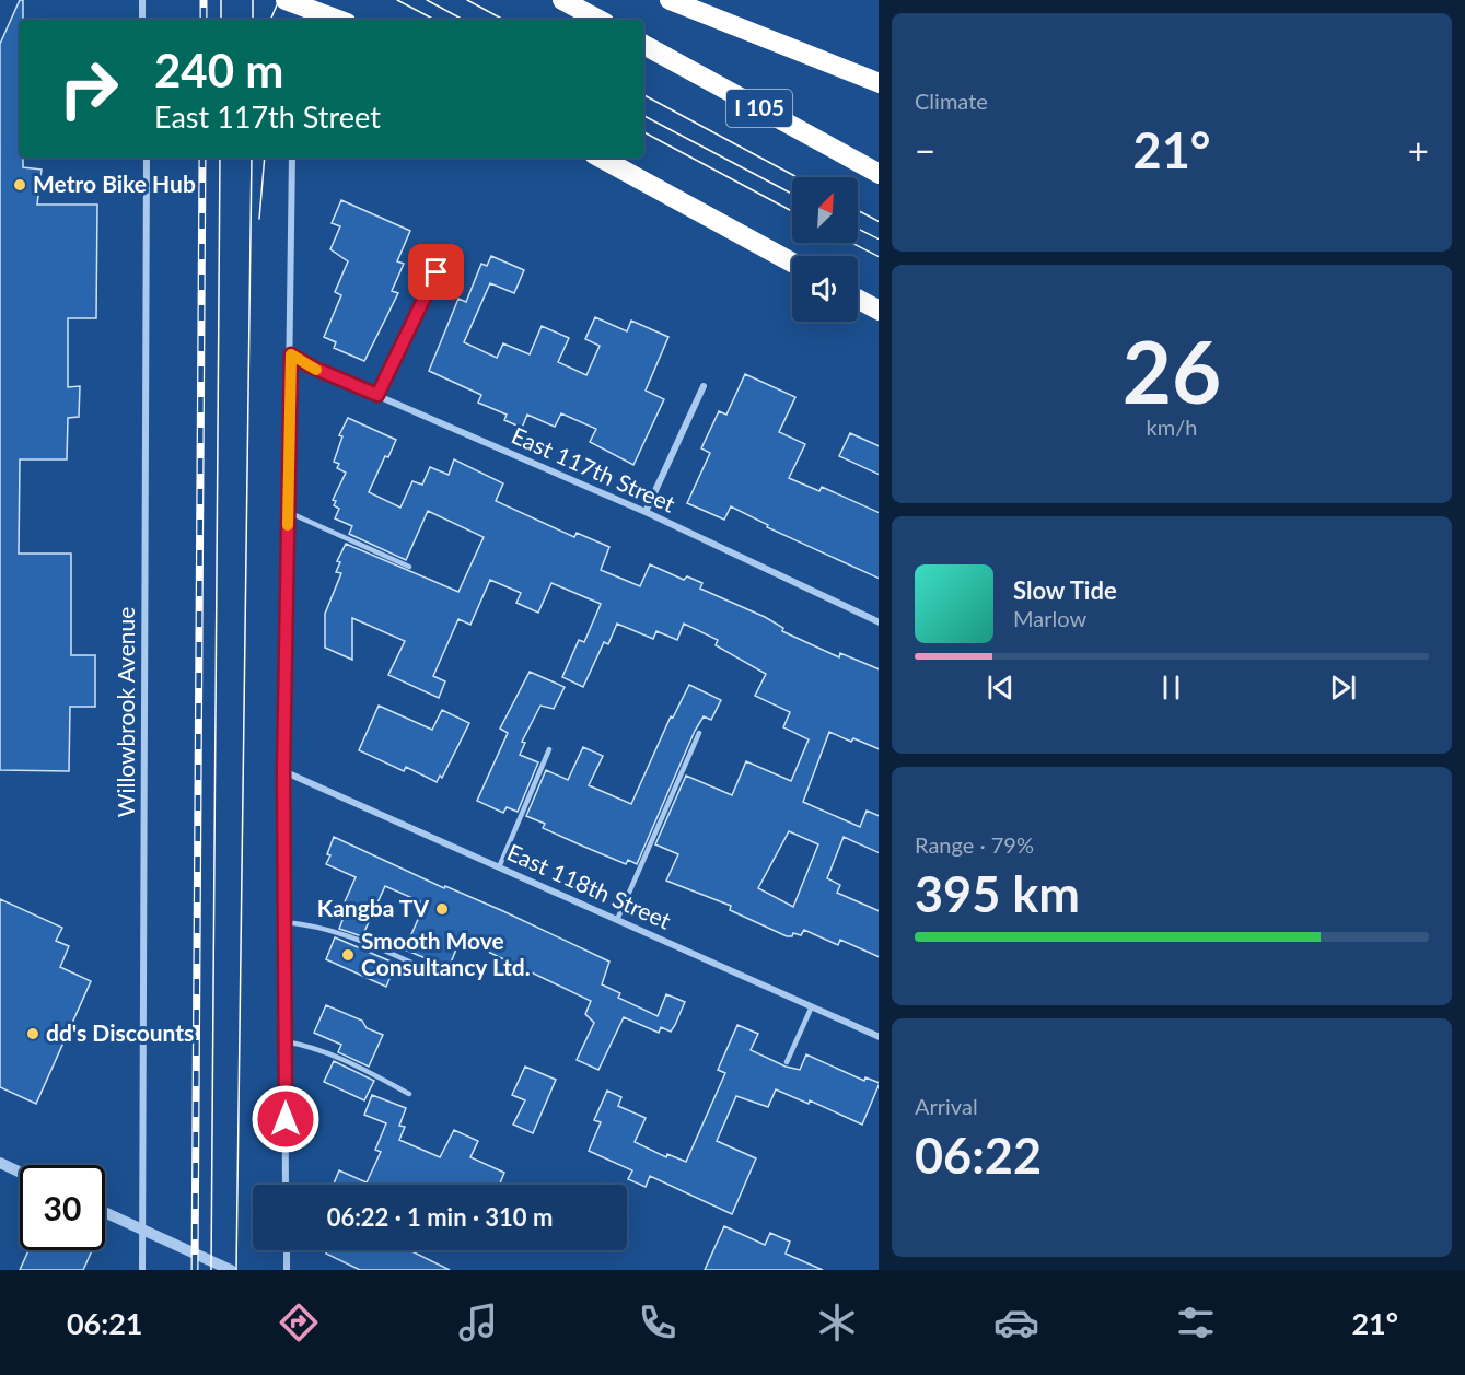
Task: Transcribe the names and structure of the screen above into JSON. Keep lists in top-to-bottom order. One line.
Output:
{"streets":{"highway":["I 105"],"street":["East 117th Street","Willowbrook Avenue","East 118th Street"]},"places":["Metro Bike Hub","Kangba TV","Smooth Move Consultancy Ltd.","dd's Discounts"],"north":"top right","page":{"tile":["Climate",["26","km/h"],["Range · 79%","395 km"],["Arrival","06:22"]],"turn":["240 m","East 117th Street"],"heat":["−","21°","+"],"song":["Slow Tide","Marlow"],"limit":"30","trip":"06:22 · 1 min · 310 m","tabs":["06:21","21°"]}}
